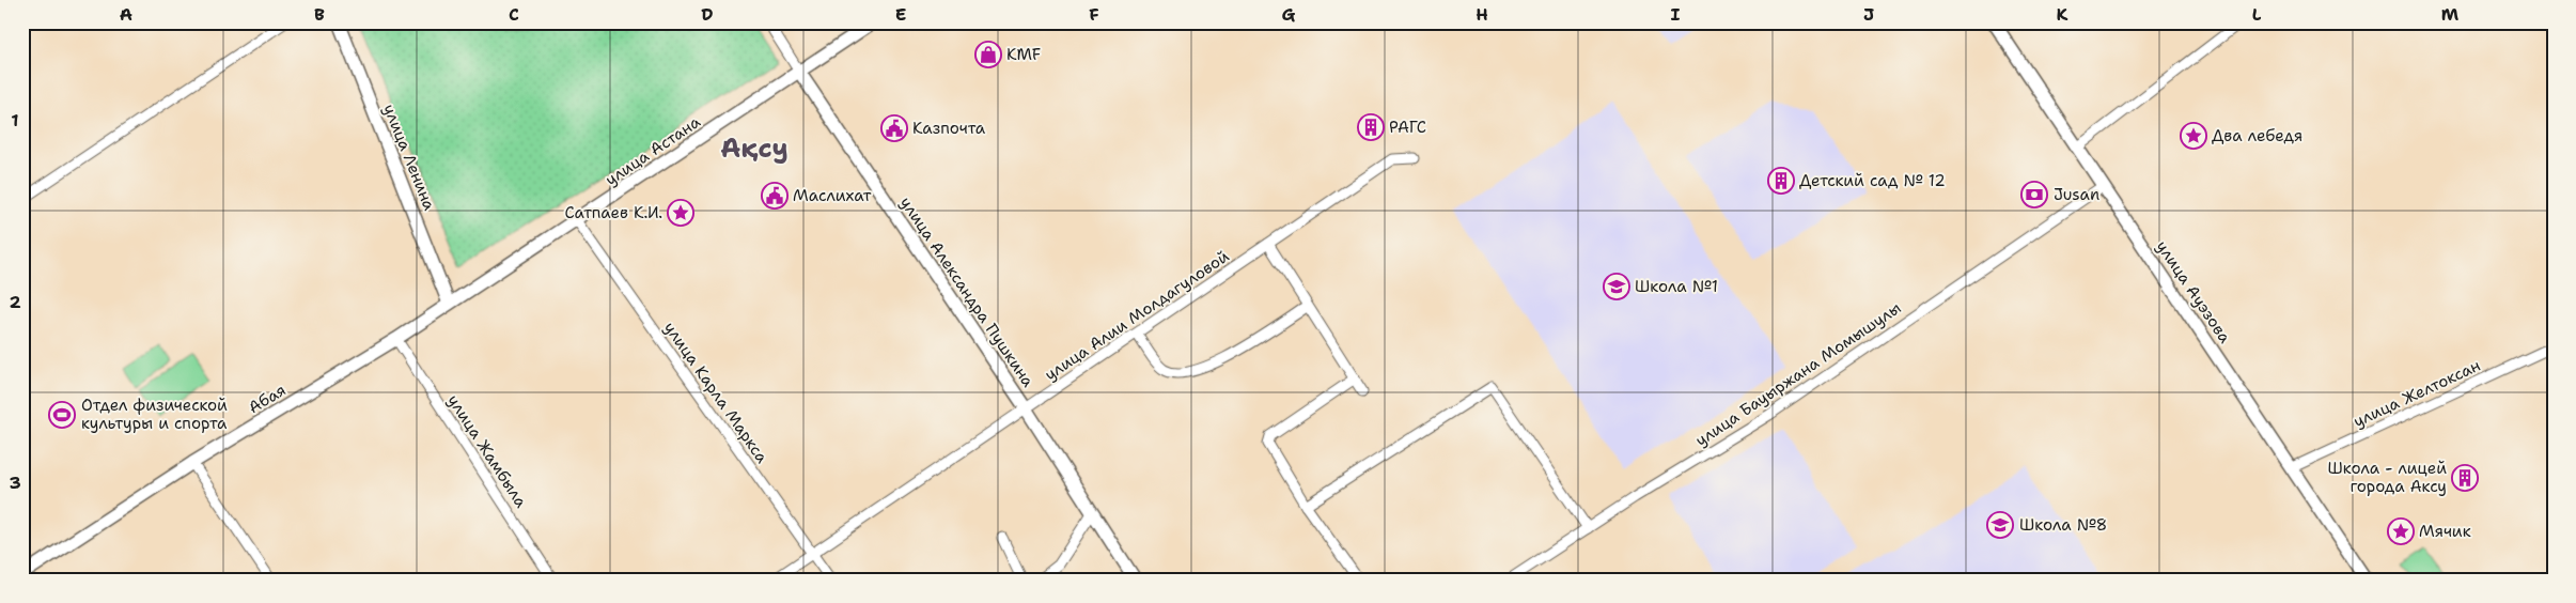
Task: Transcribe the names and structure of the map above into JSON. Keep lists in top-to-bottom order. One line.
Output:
{"streets":{"street":["улица Астана","улица Ленина","улица Александра Пушкина","улица Ауэзова","улица Алии Молдагуловой","улица Бауыржана Момышулы","улица Карла Маркса","улица Желтоксан","Абая","улица Жамбыла"]},"crossings":[["улица Астана","улица Ленина"],["улица Астана","улица Александра Пушкина"],["улица Астана","улица Карла Маркса"],["улица Астана","Абая"],["улица Ленина","Абая"],["улица Александра Пушкина","улица Алии Молдагуловой"],["улица Ауэзова","улица Бауыржана Момышулы"],["улица Ауэзова","улица Желтоксан"],["улица Алии Молдагуловой","улица Карла Маркса"],["Абая","улица Жамбыла"]],"districts":["Ақсу"],"places":{"shop":["KMF"],"building":["РАГС","Детский сад № 12","Школа - лицей города Аксу"],"public building":["Казпочта","Маслихат"],"place":["Два лебедя","Сатпаев К.И.","Мячик"],"bank":["Jusan"],"school or university":["Школа №1","Школа №8"],"sports":["Отдел физической культуры и спорта"]},"grid":{"columns":["A","B","C","D","E","F","G","H","I","J","K","L","M"],"rows":["1","2","3"]}}
